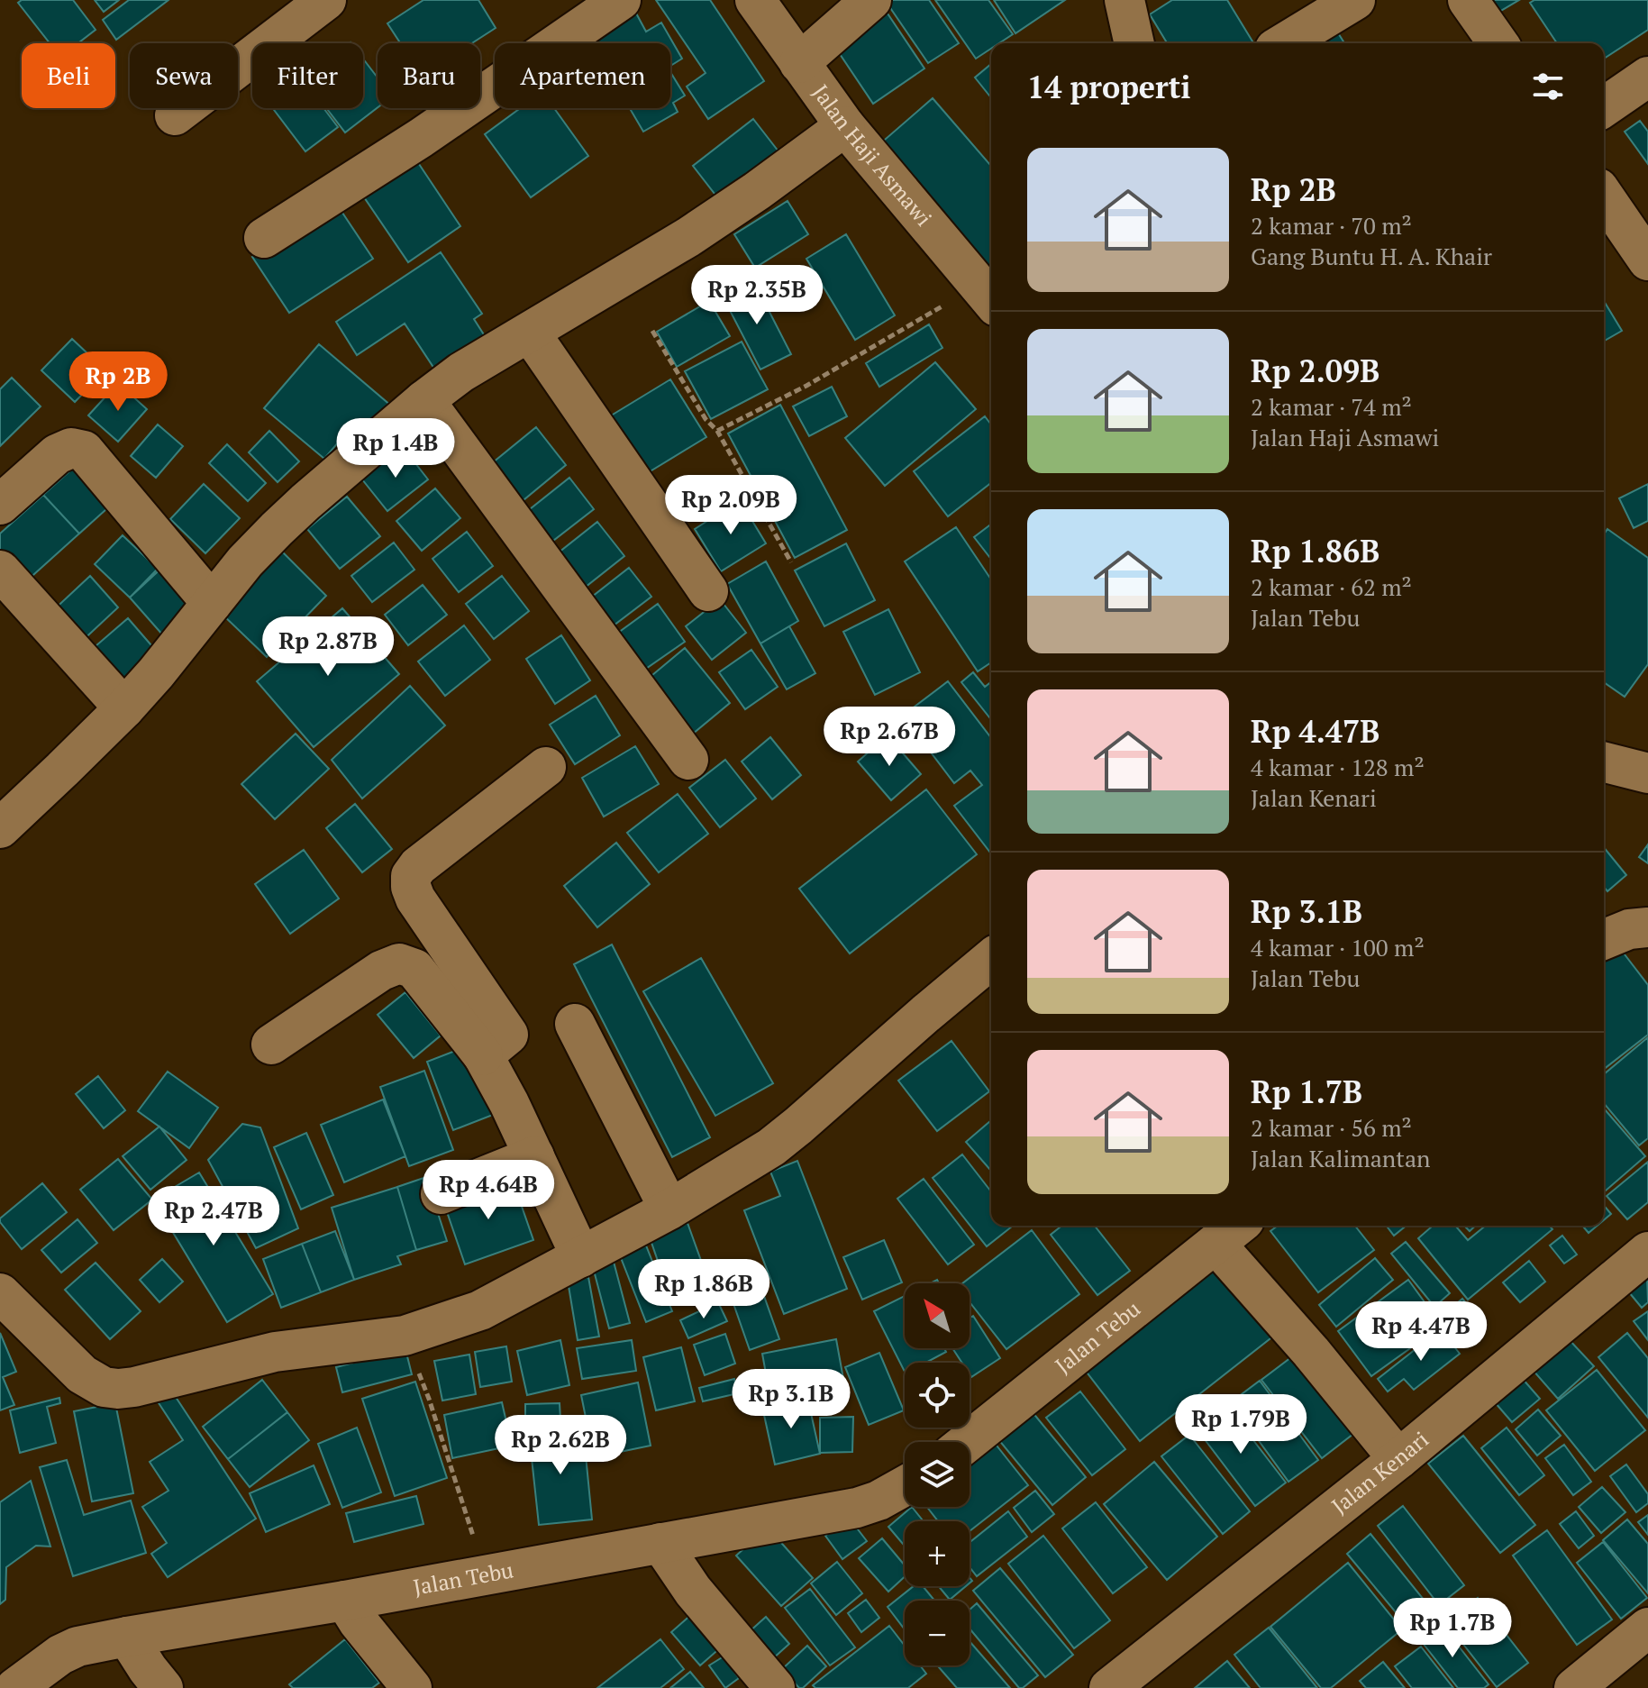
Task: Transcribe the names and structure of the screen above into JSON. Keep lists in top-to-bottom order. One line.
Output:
{"streets":{"street":["Jalan Haji Asmawi","Jalan Tebu","Jalan Kenari"]},"north":"top left","page":{"chip":["Beli","Sewa","Filter","Baru","Apartemen"],"heading":"14 properti","list":[{"name":"Rp 2B","note":"2 kamar · 70 m² · Gang Buntu H. A. Khair"},{"name":"Rp 2.09B","note":"2 kamar · 74 m² · Jalan Haji Asmawi"},{"name":"Rp 1.86B","note":"2 kamar · 62 m² · Jalan Tebu"},{"name":"Rp 4.47B","note":"4 kamar · 128 m² · Jalan Kenari"},{"name":"Rp 3.1B","note":"4 kamar · 100 m² · Jalan Tebu"},{"name":"Rp 1.7B","note":"2 kamar · 56 m² · Jalan Kalimantan"}],"price":["Rp 2.35B","Rp 2B","Rp 1.4B","Rp 2.09B","Rp 2.87B","Rp 2.67B","Rp 4.64B","Rp 2.47B","Rp 1.86B","Rp 4.47B","Rp 3.1B","Rp 1.79B","Rp 2.62B","Rp 1.7B"],"map_buttons":["+","−"]}}
